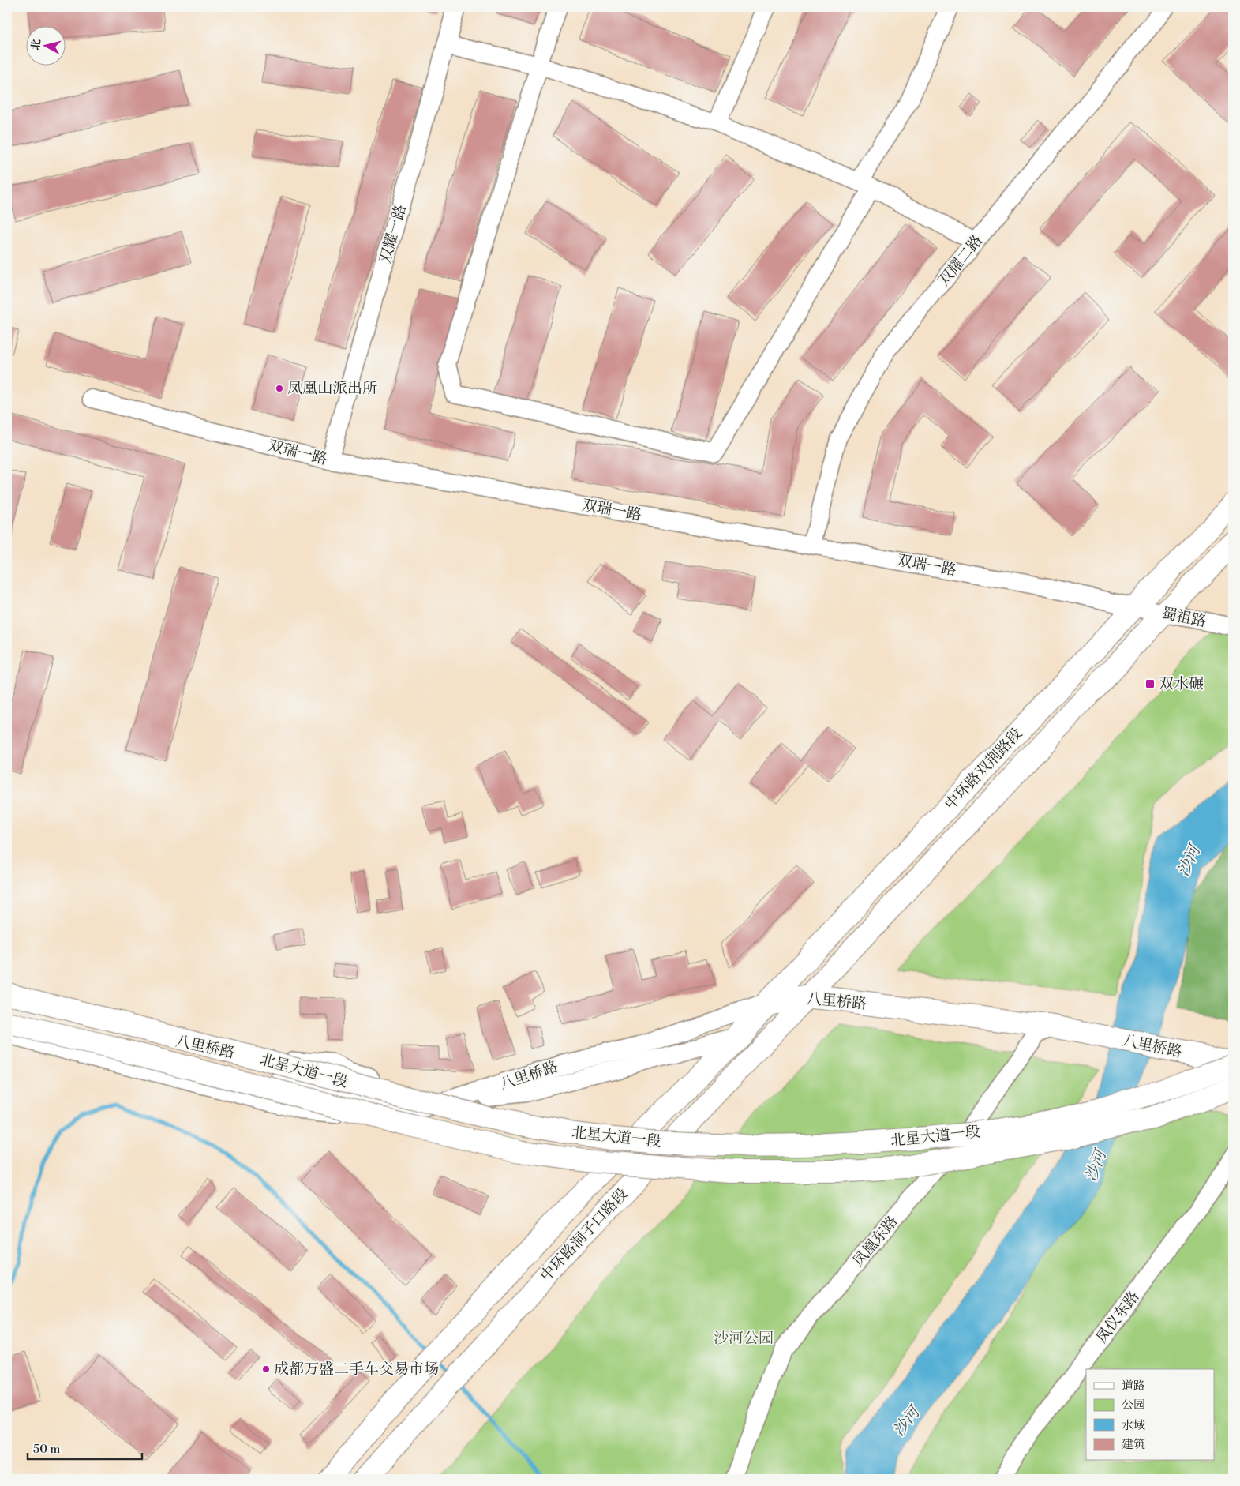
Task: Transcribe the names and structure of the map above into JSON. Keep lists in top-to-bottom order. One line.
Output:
{"streets":{"main road":["中环路双荆路段","八里桥路","北星大道一段","中环路洞子口路段"],"street":["双耀一路","双耀二路","双瑞一路","蜀祖路","凤凰东路","凤仪东路"]},"crossings":[["双耀一路","双瑞一路"],["双耀二路","双瑞一路"],["双瑞一路","蜀祖路"],["双瑞一路","中环路双荆路段"],["蜀祖路","中环路双荆路段"],["中环路双荆路段","八里桥路"],["中环路双荆路段","中环路洞子口路段"],["八里桥路","北星大道一段"],["八里桥路","中环路洞子口路段"],["八里桥路","凤凰东路"]],"water":["沙河"],"parks":["沙河公园"],"places":{"other":["凤凰山派出所","成都万盛二手车交易市场"],"transit":["双水碾"]},"legend":["道路","公园","水域","建筑"],"scale_bar":"50 m","north":"left"}
